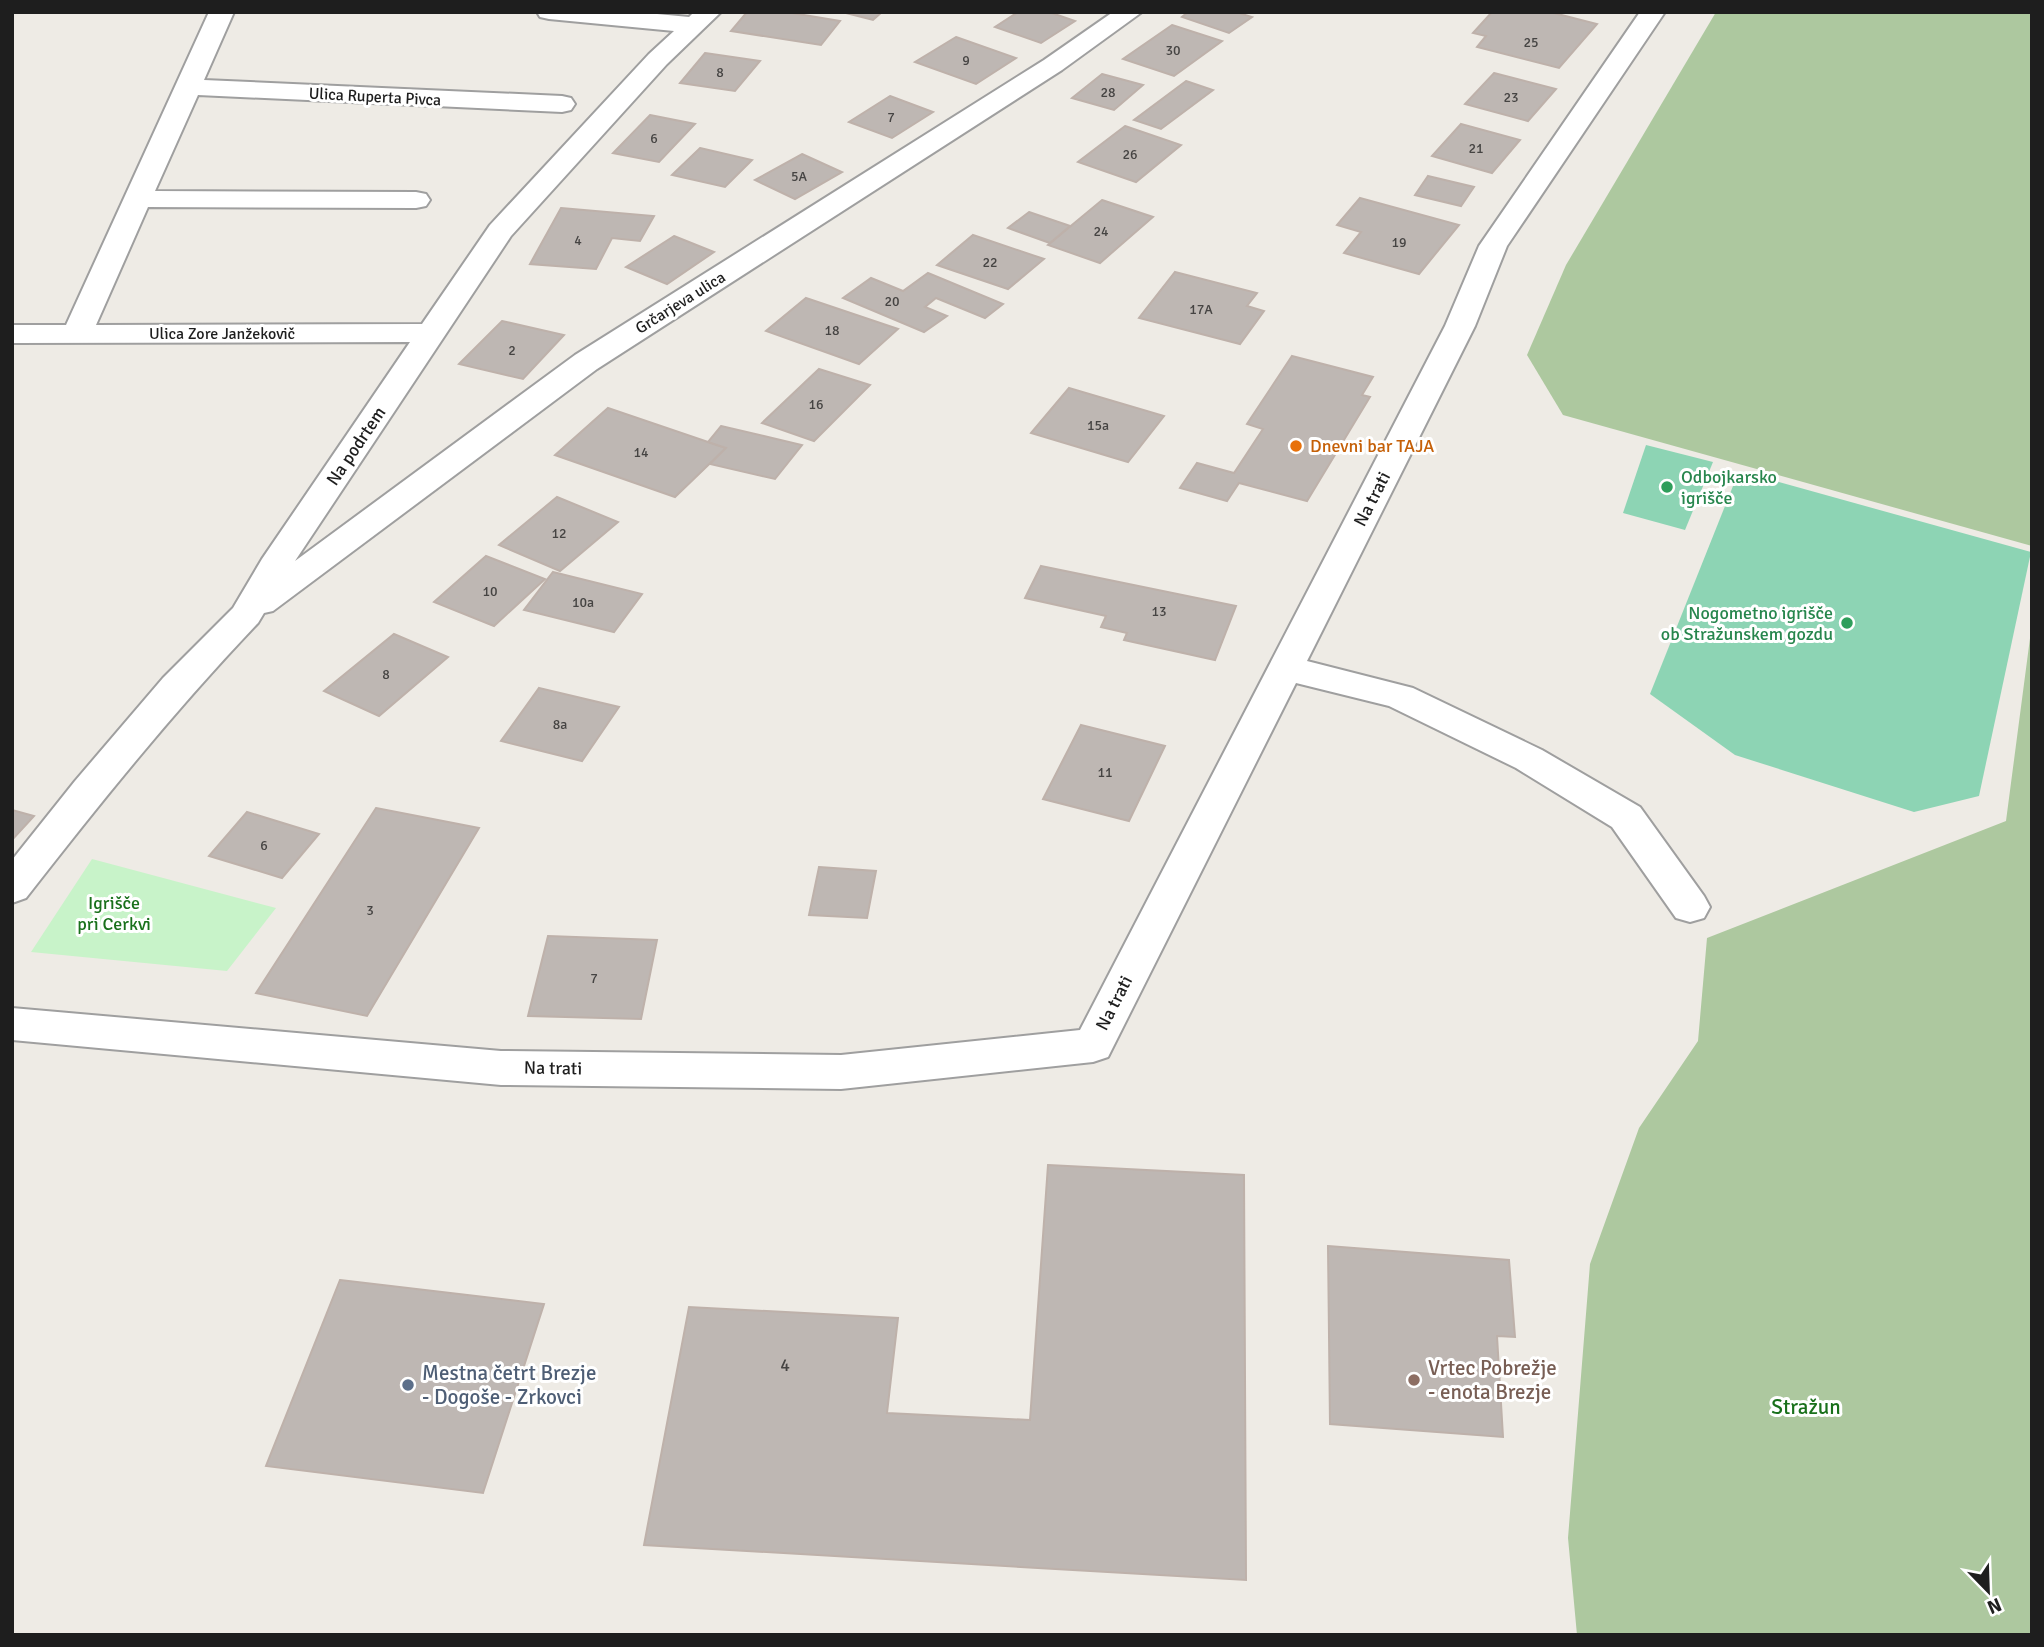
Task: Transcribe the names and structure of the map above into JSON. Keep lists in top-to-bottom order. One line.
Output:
{"streets":{"street":["Ulica Ruperta Pivca","Grčarjeva ulica","Ulica Zore Janžekovič","Na podrtem","Na trati"]},"crossings":[["Grčarjeva ulica","Na podrtem"],["Ulica Zore Janžekovič","Na podrtem"]],"parks":["Igrišče pri Cerkvi","Stražun"],"places":["Dnevni bar TAJA","Odbojkarsko igrišče","Nogometno igrišče ob Stražunskem gozdu","Vrtec Pobrežje - enota Brezje","Mestna četrt Brezje - Dogoše - Zrkovci"],"house_numbers":["25","30","9","8","28","23","7","6","21","26","5A","24","4","19","22","20","17A","18","2","16","15a","14","12","10","10a","13","8","8a","11","6","3","7","4"],"north":"bottom right"}
